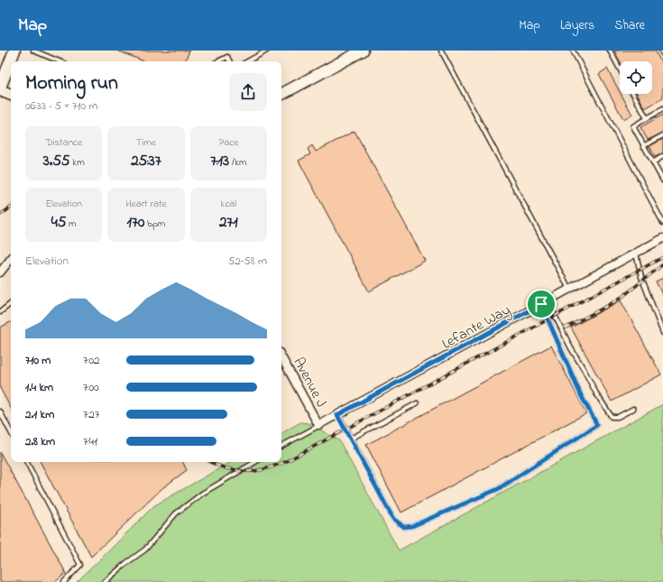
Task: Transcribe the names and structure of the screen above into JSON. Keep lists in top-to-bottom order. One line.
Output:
{"streets":{"street":["Lefante Way","Avenue J"]},"crossings":[["Lefante Way","Avenue J"]],"page":{"header":"Map","nav":["Map","Layers","Share"],"heading":["Morning run","06:33 · 5 × 710 m"],"stats":[["Distance","3.55 km"],["Time","25:37"],["Pace","7:13 /km"],["Elevation","45 m"],["Heart rate","170 bpm"],["kcal","271"]],"chart":["Elevation","52–58 m"],"list":[{"name":"710 m","note":"7:02"},{"name":"1.4 km","note":"7:00"},{"name":"2.1 km","note":"7:27"},{"name":"2.8 km","note":"7:41"}]}}
